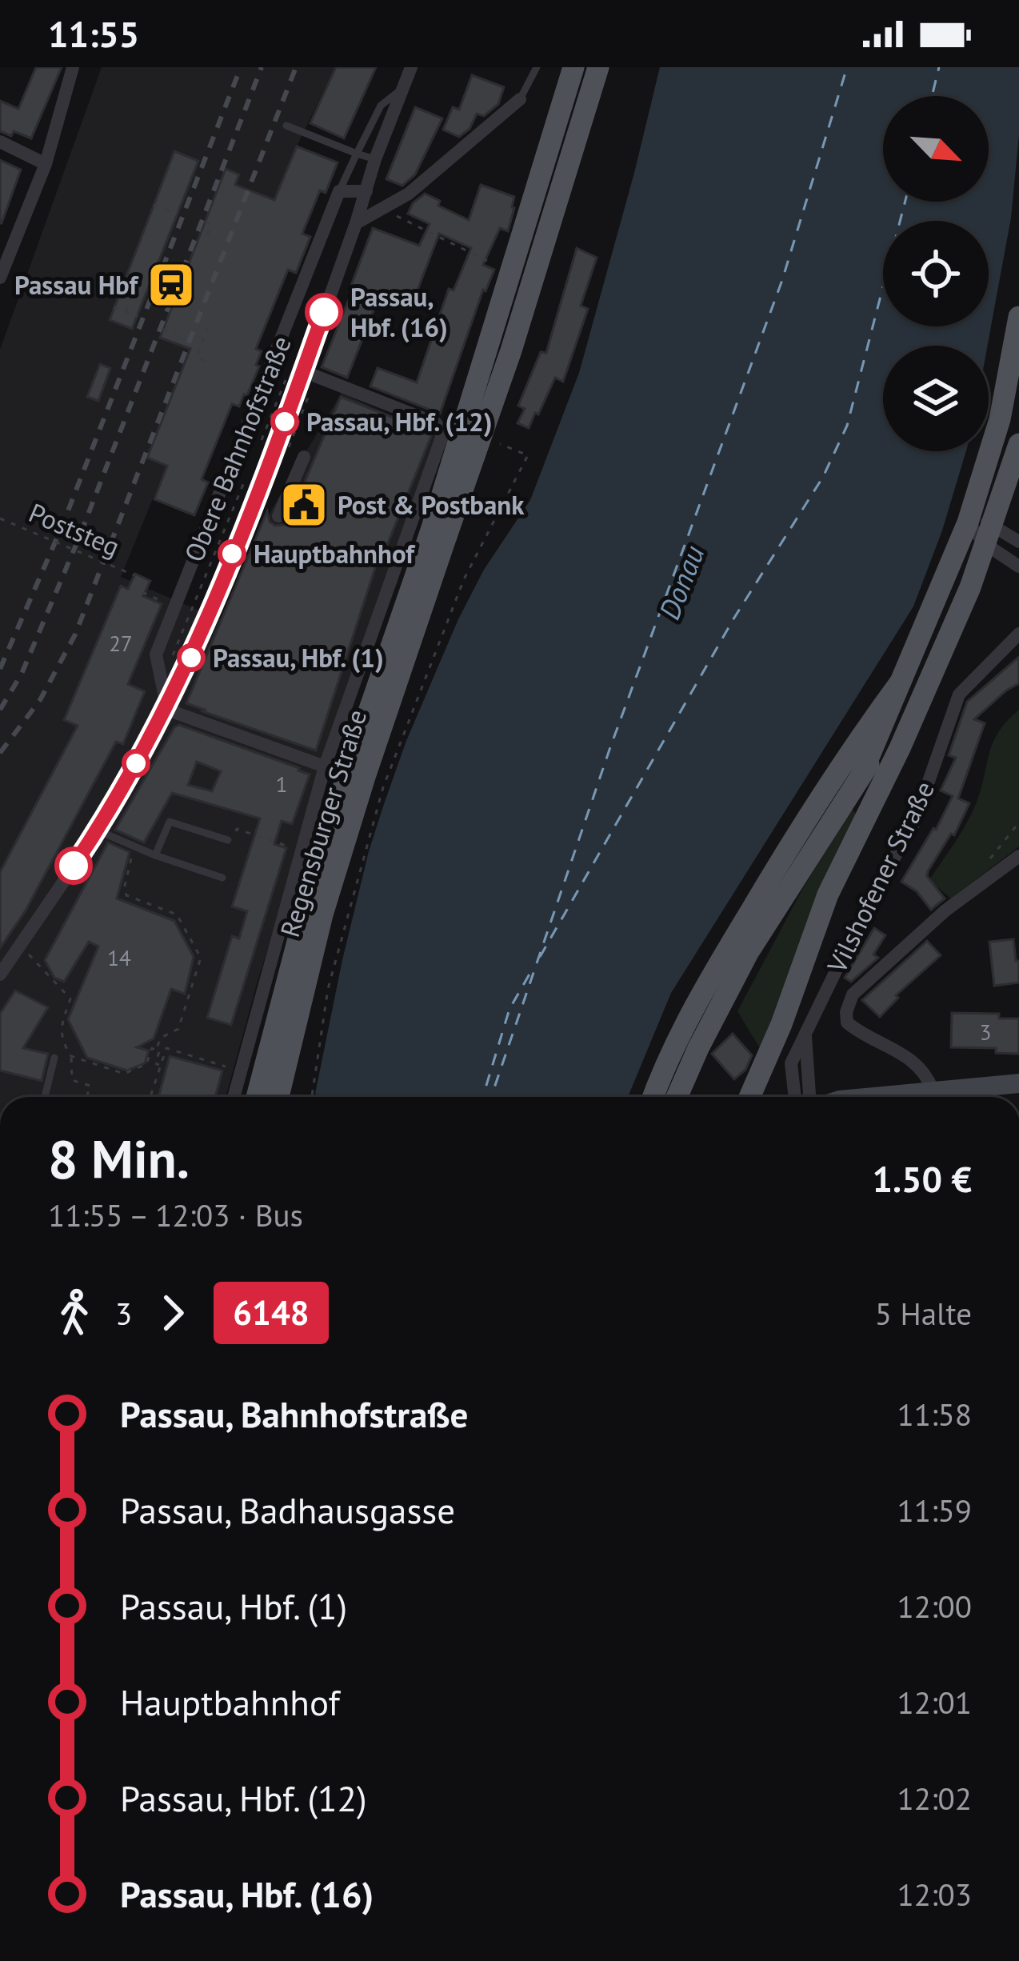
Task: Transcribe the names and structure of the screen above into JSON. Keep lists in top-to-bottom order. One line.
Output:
{"streets":{"main road":["Regensburger Straße"],"street":["Obere Bahnhofstraße","Vilshofener Straße"],"path":["Poststeg"]},"water":["Donau"],"places":{"station":["Passau Hbf"],"other":["Passau, Hbf. (16)","Passau, Hbf. (12)","Hauptbahnhof","Passau, Hbf. (1)"],"public building":["Post & Postbank"]},"lines":["bus line 6148"],"house_numbers":["27","1","14","3"],"north":"bottom right","page":{"status":"11:55","heading":["8 Min.","11:55 – 12:03 · Bus","1.50 €"],"legs":["3","6148","5 Halte"],"list":[{"name":"Passau, Bahnhofstraße","value":"11:58"},{"name":"Passau, Badhausgasse","value":"11:59"},{"name":"Passau, Hbf. (1)","value":"12:00"},{"name":"Hauptbahnhof","value":"12:01"},{"name":"Passau, Hbf. (12)","value":"12:02"},{"name":"Passau, Hbf. (16)","value":"12:03"}]}}
